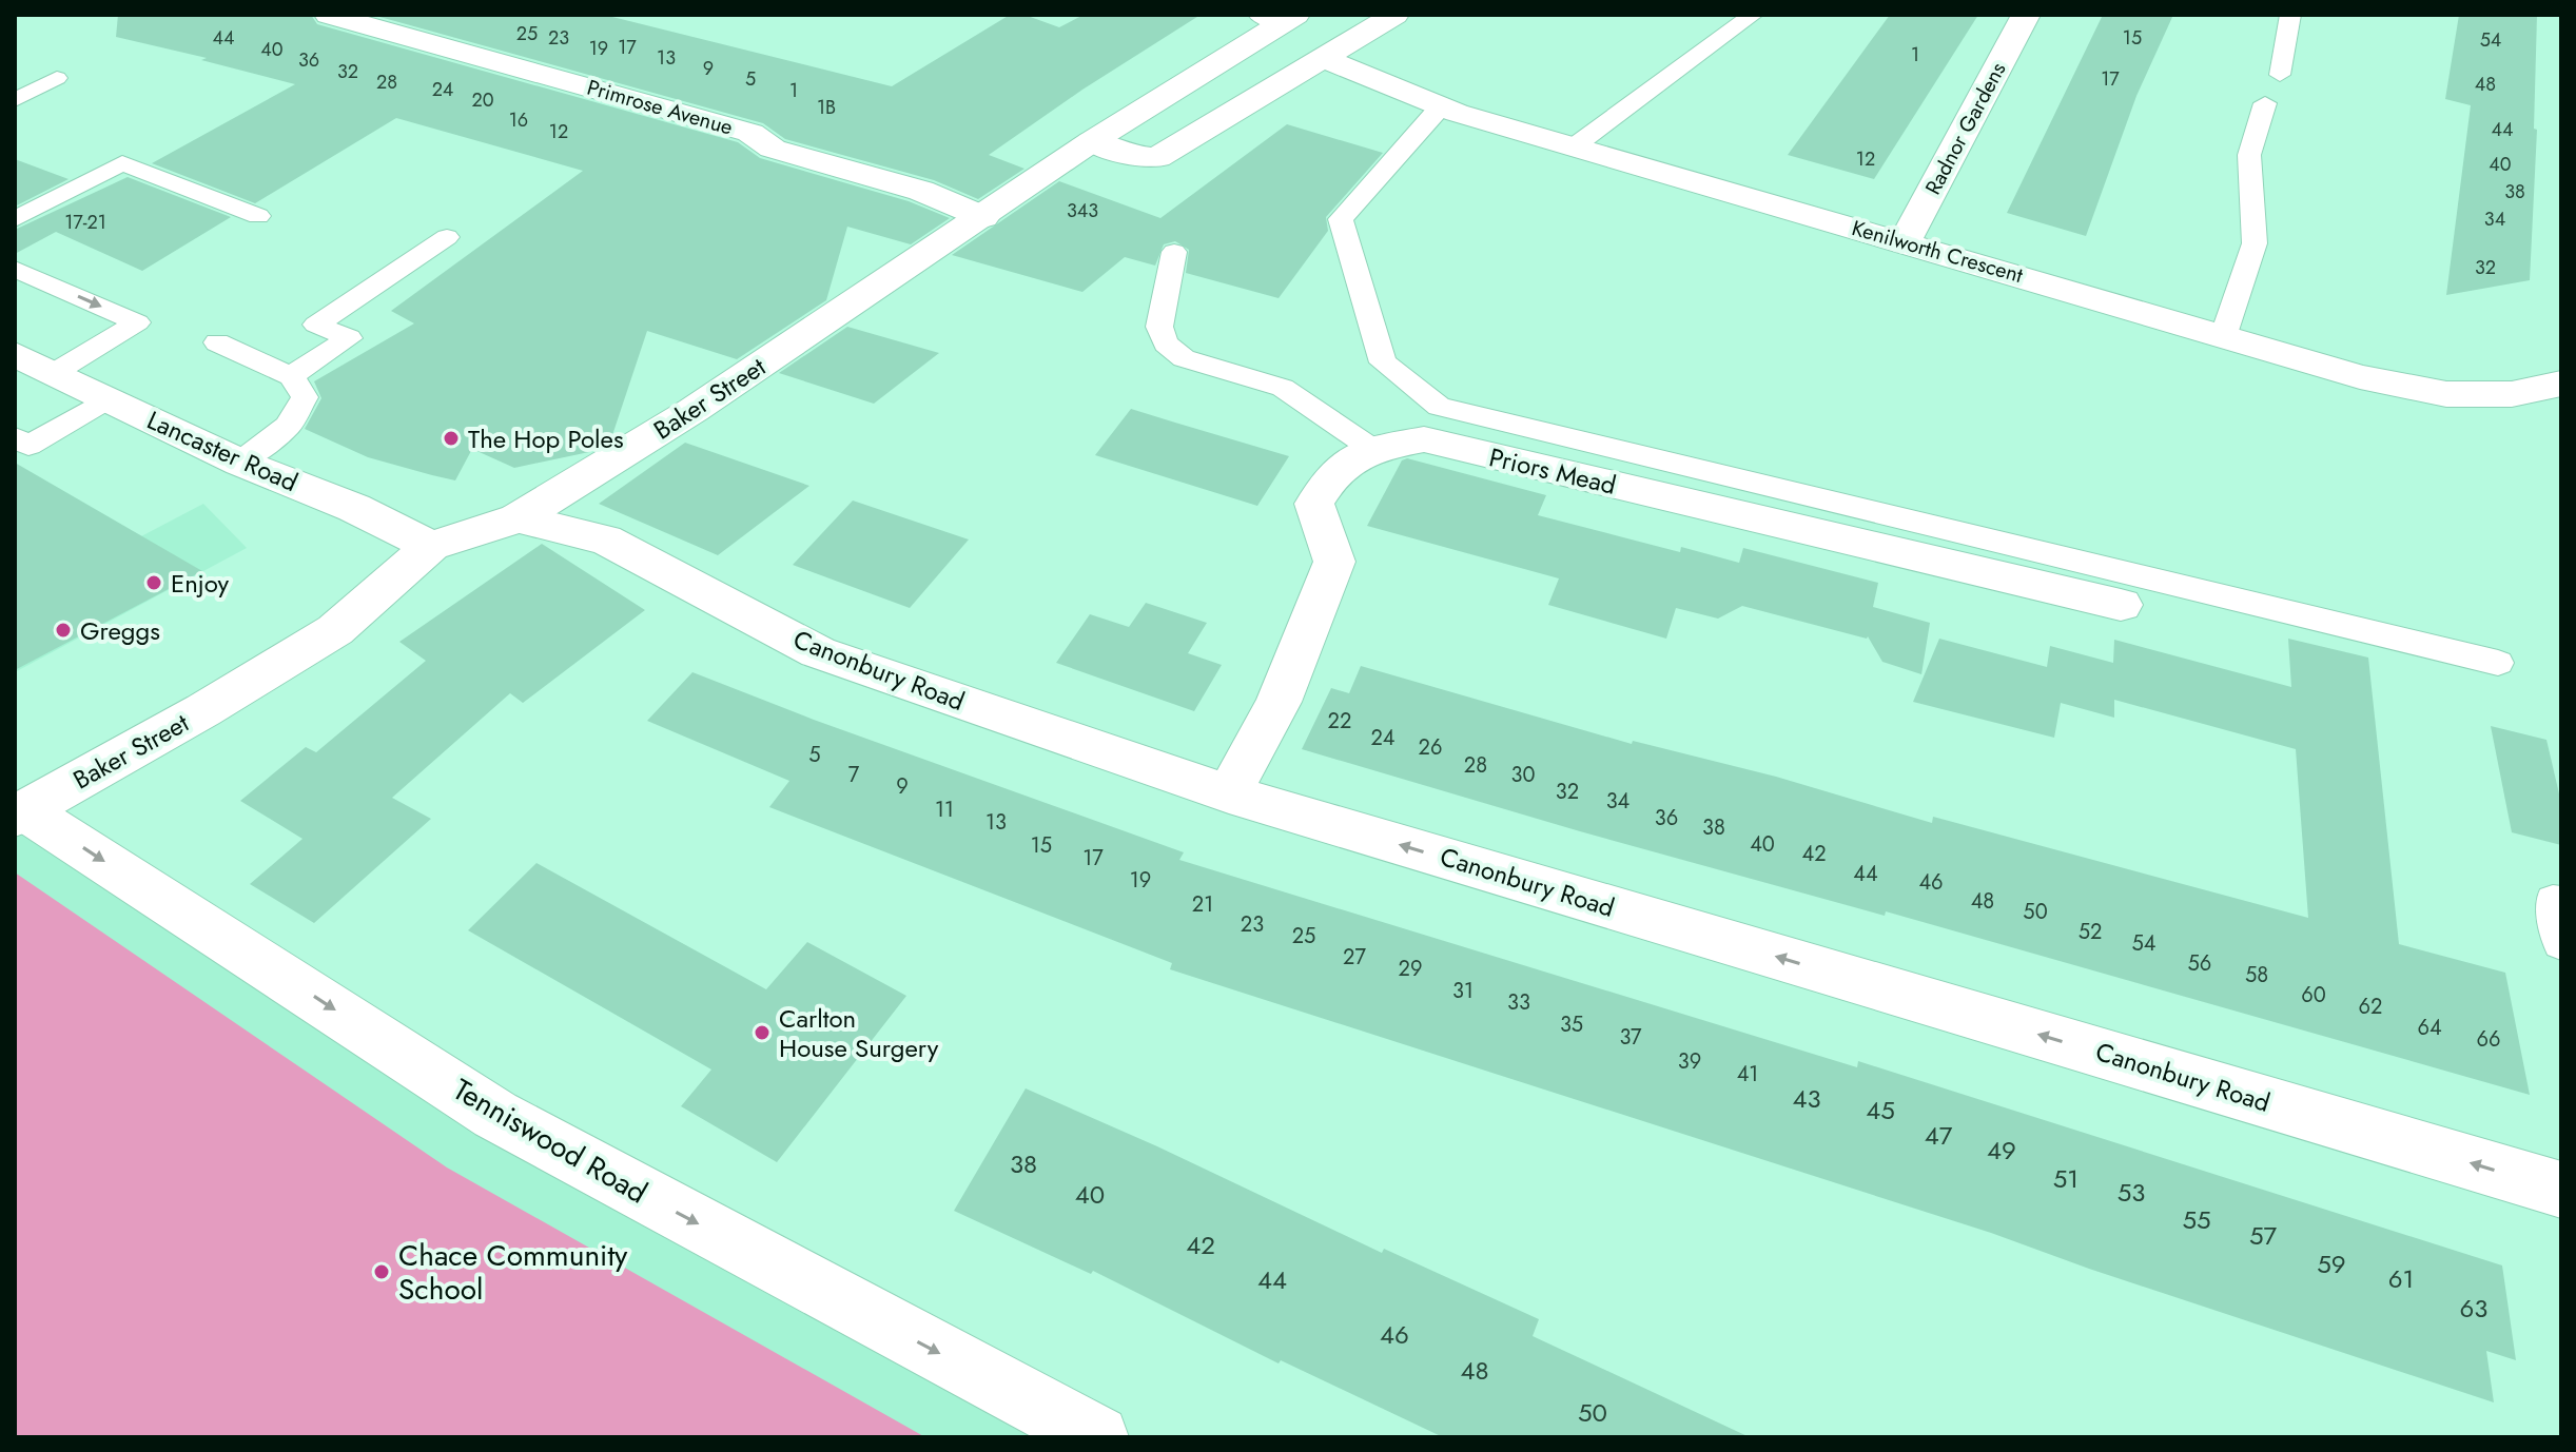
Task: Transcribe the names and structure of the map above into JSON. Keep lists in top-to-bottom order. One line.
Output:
{"streets":{"street":["Primrose Avenue","Radnor Gardens","Kenilworth Crescent","Baker Street","Lancaster Road","Priors Mead","Canonbury Road","Tenniswood Road"]},"crossings":[["Primrose Avenue","Baker Street"],["Radnor Gardens","Kenilworth Crescent"],["Baker Street","Lancaster Road"],["Baker Street","Canonbury Road"],["Baker Street","Tenniswood Road"],["Priors Mead","Canonbury Road"]],"one_way":["Canonbury Road","Tenniswood Road"],"places":["The Hop Poles","Enjoy","Greggs","Carlton House Surgery","Chace Community School"],"house_numbers":["25","44","23","15","54","17","19","40","1","13","36","9","32","5","17","28","48","24","1","20","1B","16","44","12","12","40","38","343","34","17-21","32","22","24","26","5","28","7","30","9","32","34","11","36","13","38","40","15","42","17","44","19","46","48","21","50","23","52","25","54","27","56","29","58","31","60","33","62","35","64","37","66","39","41","43","45","47","49","38","51","53","40","55","57","42","59","61","44","63","46","48","50"]}
